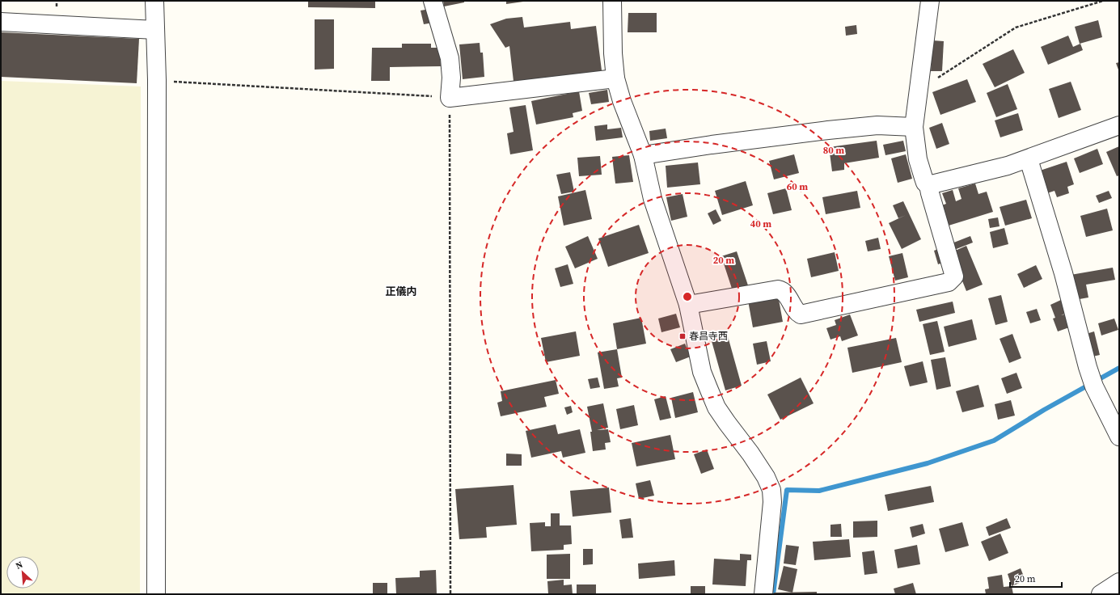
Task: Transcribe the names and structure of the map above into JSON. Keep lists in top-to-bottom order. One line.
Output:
{"districts":["正儀内"],"places":{"transit":["春昌寺西"]},"scale_bar":"20 m","north":"top left","rings":["80 m","60 m","40 m","20 m"]}
